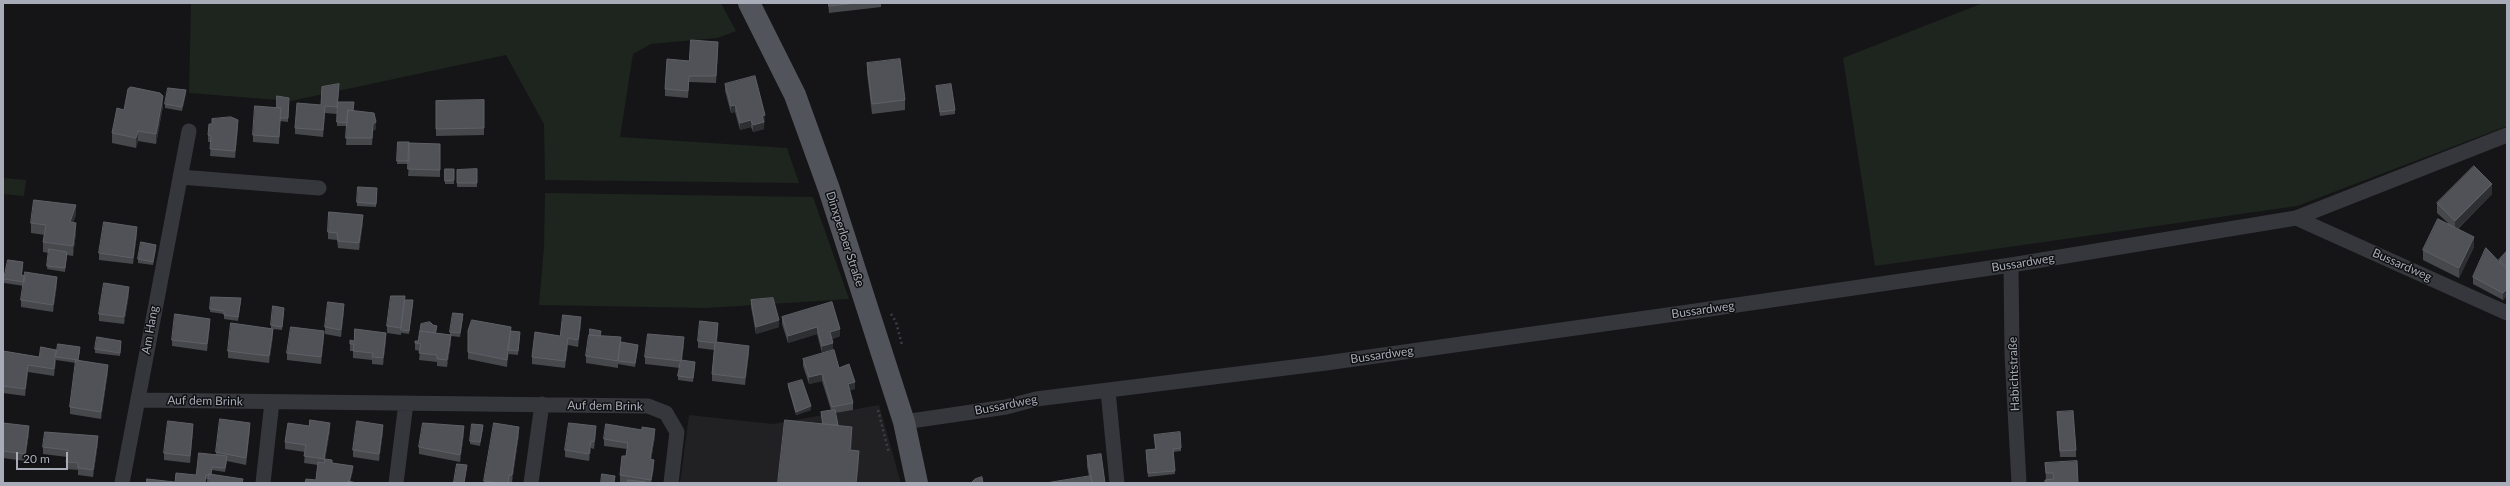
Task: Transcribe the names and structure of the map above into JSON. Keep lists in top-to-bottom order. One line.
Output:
{"streets":{"main road":["Dinxperloer Straße"],"street":["Bussardweg","Am Hang","Habichtstraße","Auf dem Brink"]},"crossings":[["Dinxperloer Straße","Bussardweg"],["Bussardweg","Habichtstraße"],["Am Hang","Auf dem Brink"]],"scale_bar":"20 m"}
